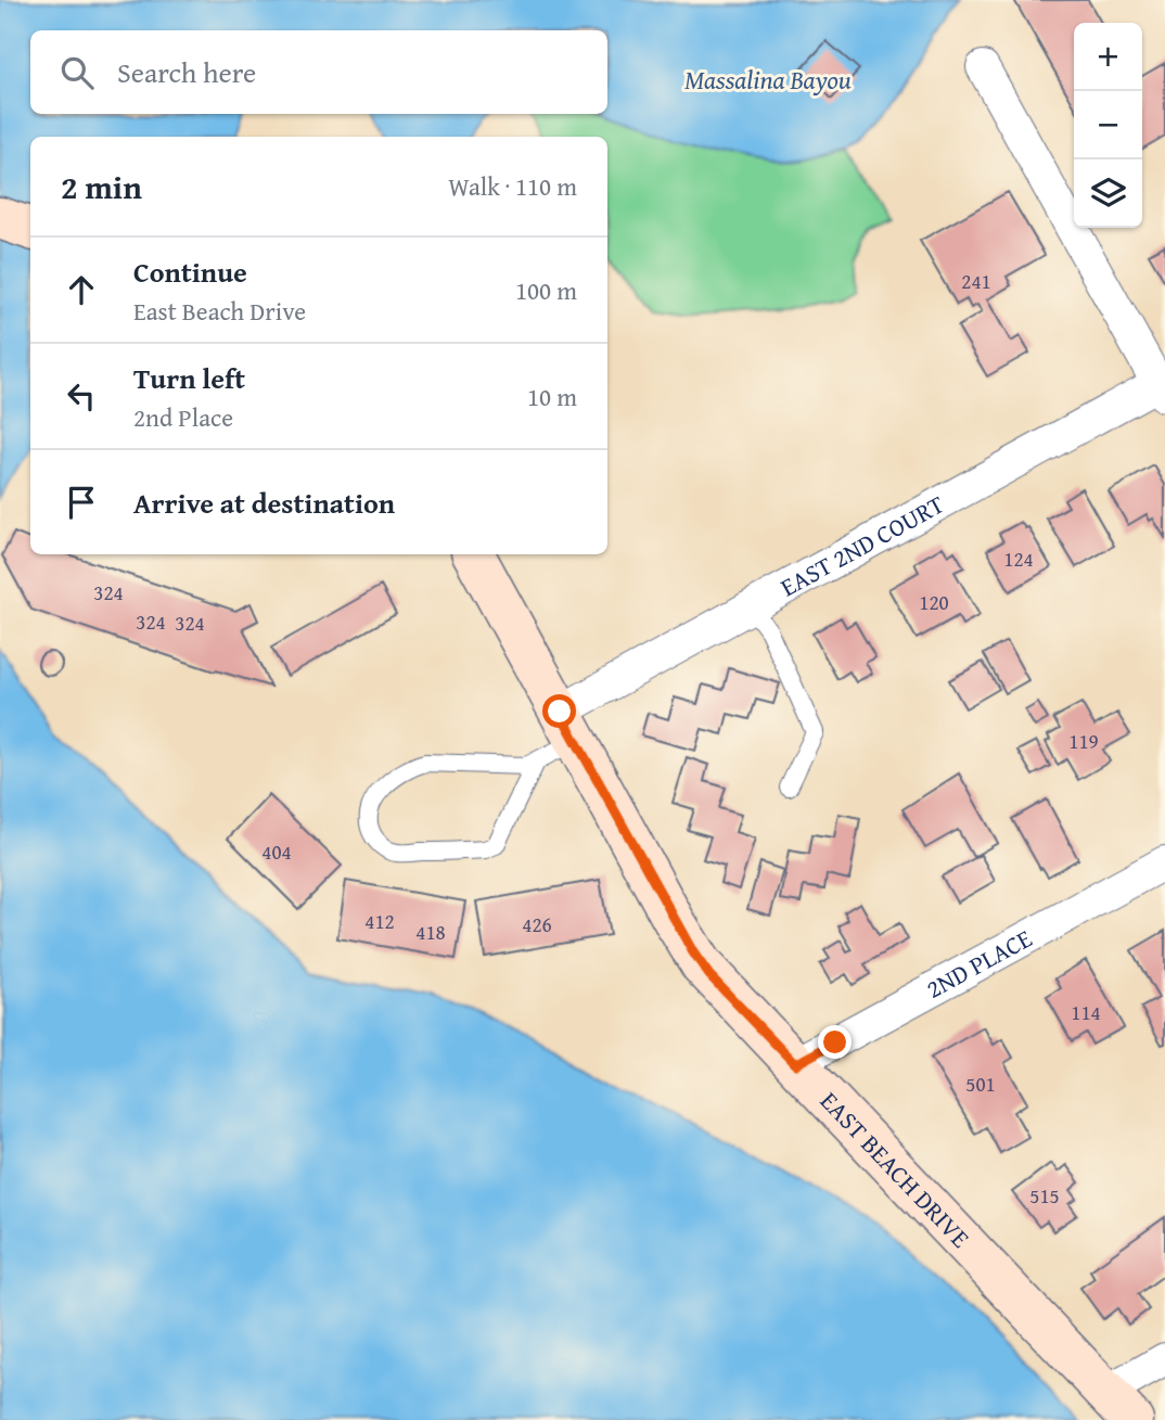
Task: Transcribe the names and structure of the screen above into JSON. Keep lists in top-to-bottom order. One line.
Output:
{"streets":{"street":["EAST 2ND COURT","2ND PLACE","EAST BEACH DRIVE"]},"crossings":[["EAST 2ND COURT","EAST BEACH DRIVE"],["2ND PLACE","EAST BEACH DRIVE"]],"water":["Massalina Bayou"],"house_numbers":["241","124","324","120","324","324","119","404","412","426","418","114","501","515"],"page":{"map_buttons":["+","−"],"search":"Search here","heading":["2 min","Walk · 110 m"],"list":[["Continue","East Beach Drive","100 m"],["Turn left","2nd Place","10 m"],"Arrive at destination"]}}
